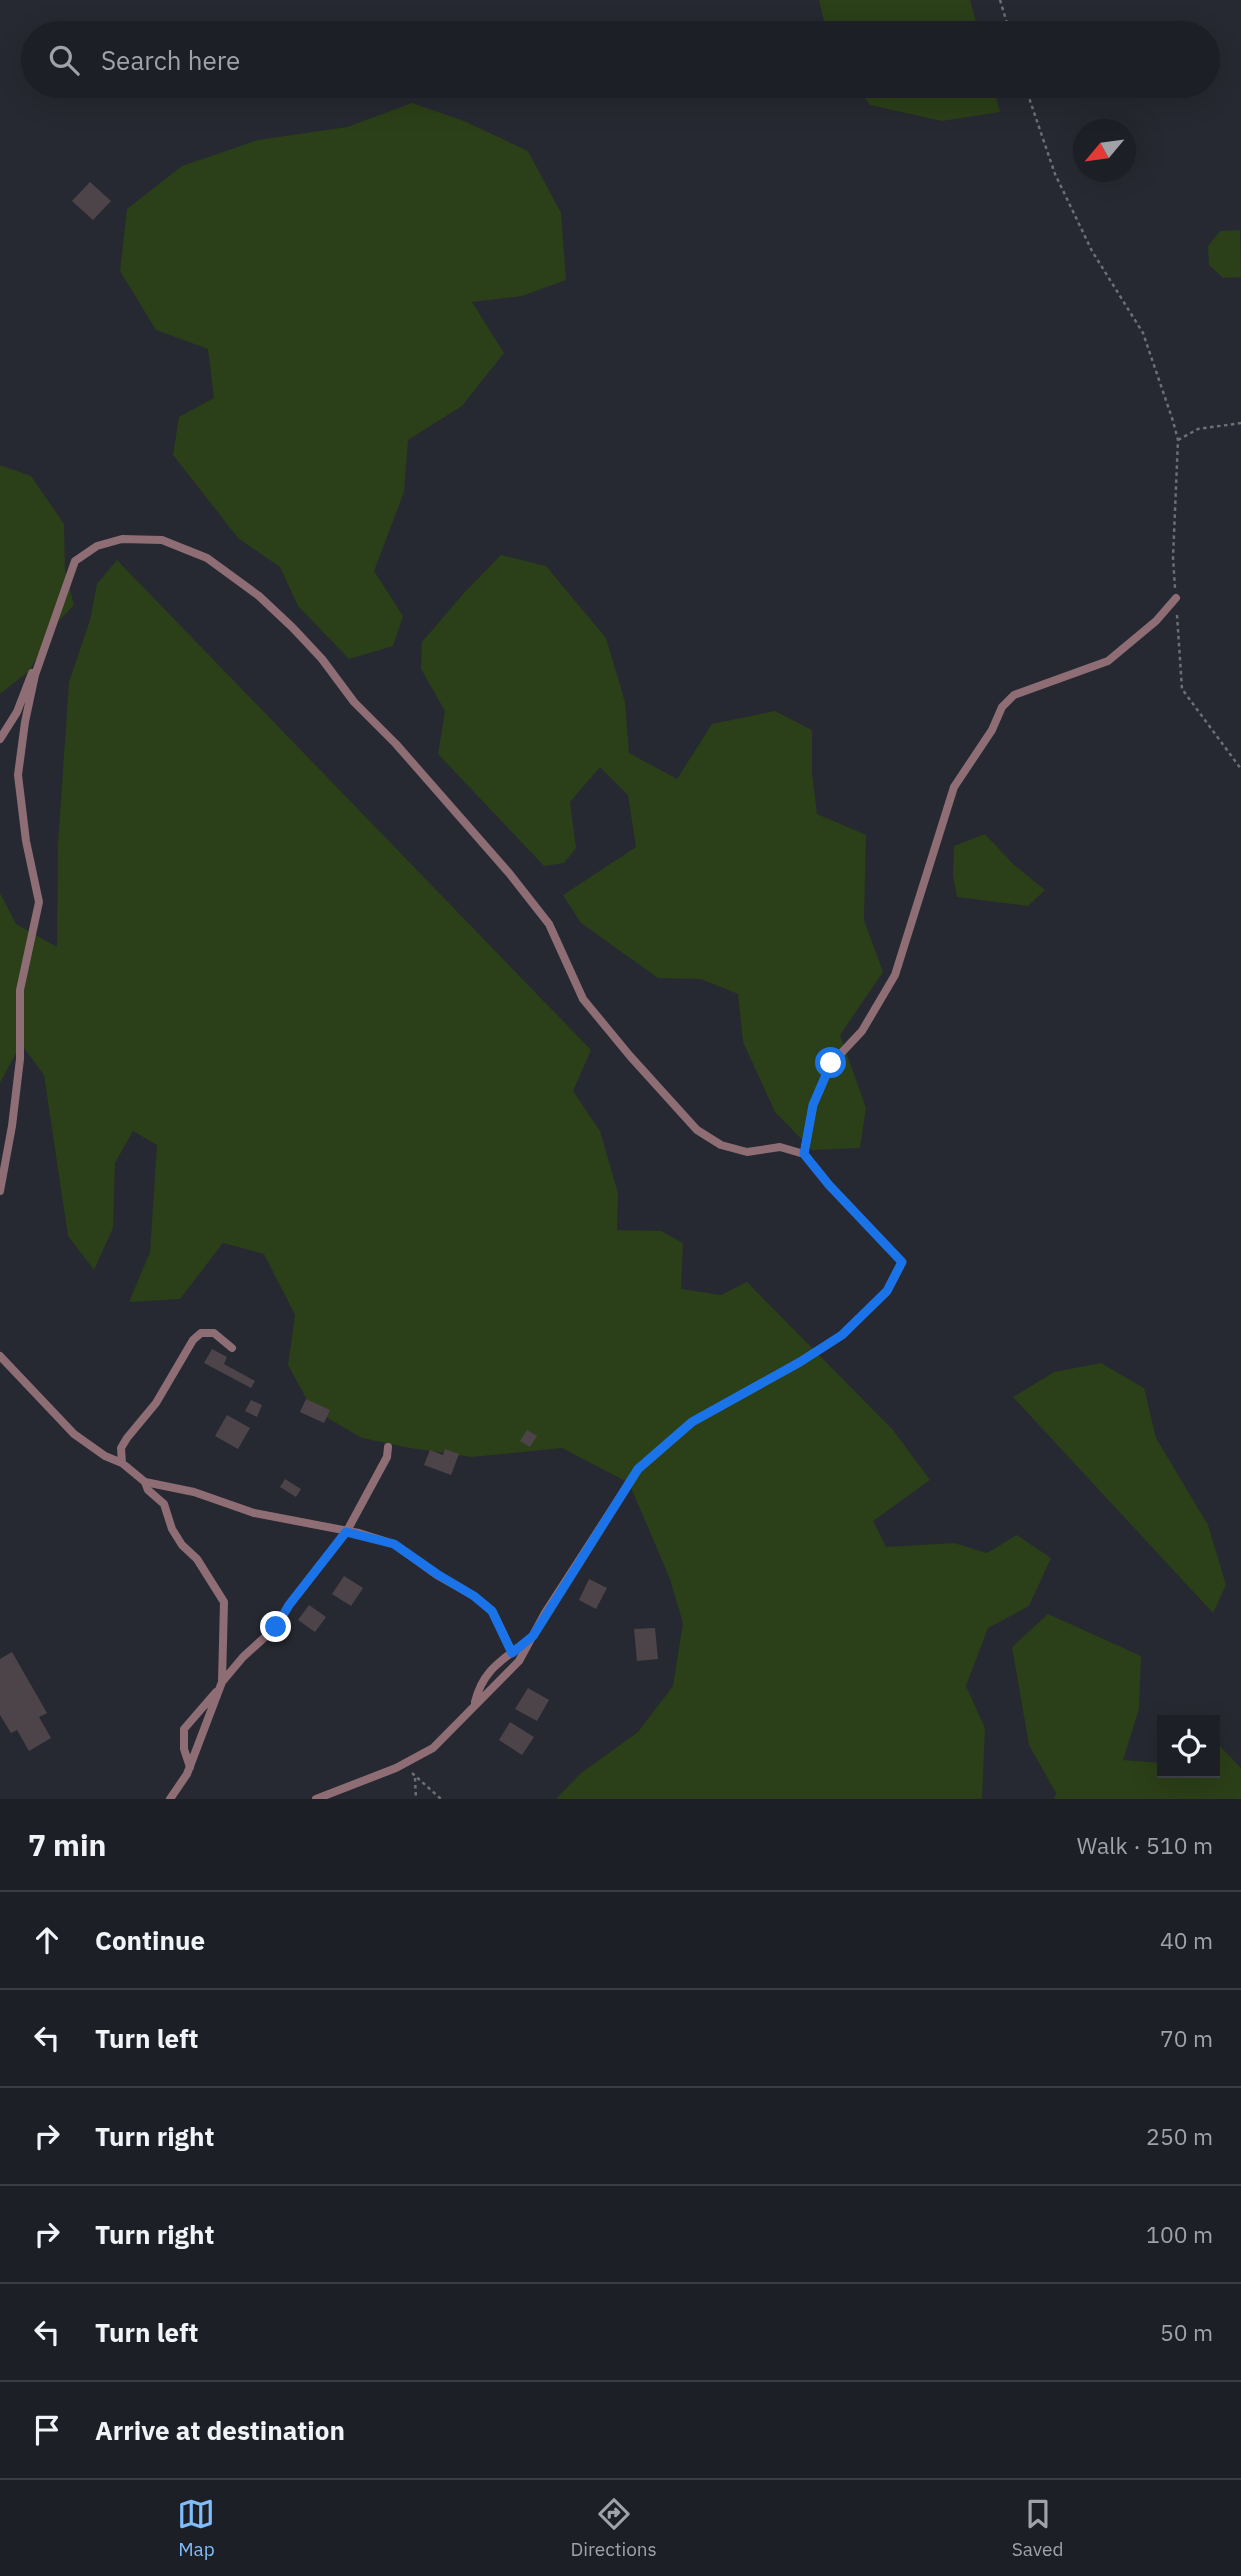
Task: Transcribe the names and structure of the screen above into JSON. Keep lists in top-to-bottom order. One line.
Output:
{"north":"bottom left","page":{"search":"Search here","heading":["7 min","Walk · 510 m"],"list":[["Continue","40 m"],["Turn left","70 m"],["Turn right","250 m"],["Turn right","100 m"],["Turn left","50 m"],"Arrive at destination"],"nav":["Map","Directions","Saved"]}}
